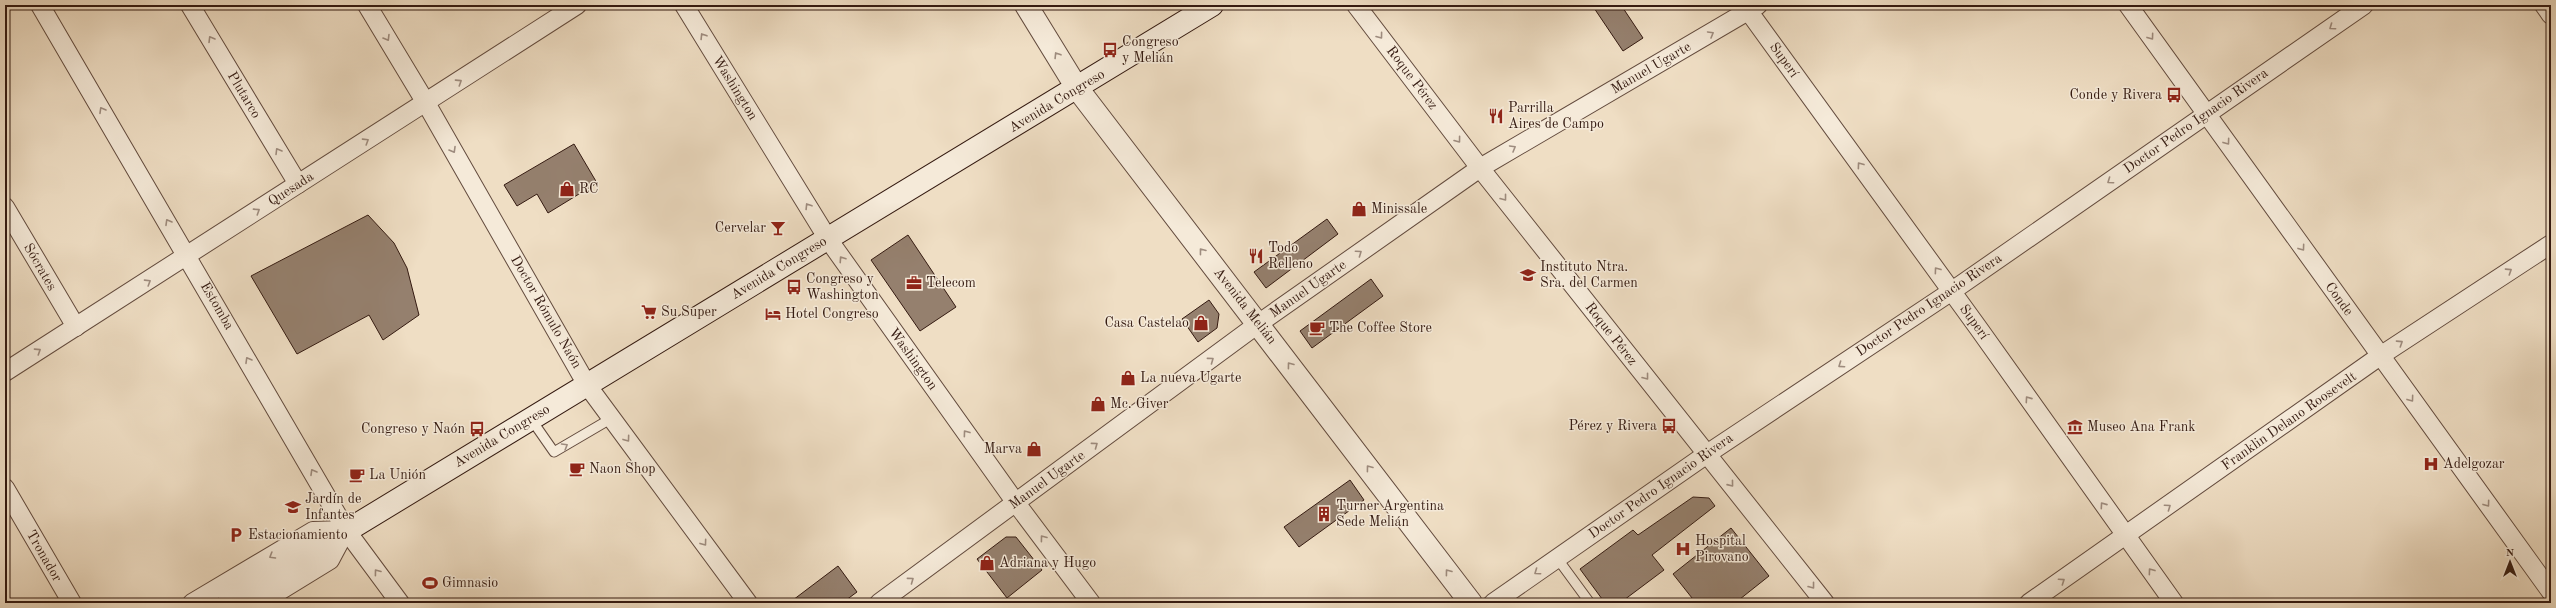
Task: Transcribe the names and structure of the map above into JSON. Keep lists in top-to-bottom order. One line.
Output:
{"streets":{"main road":["Avenida Congreso","Avenida Melián"],"street":["Superí","Manuel Ugarte","Roque Pérez","Washington","Plutarco","Doctor Pedro Ignacio Rivera","Quesada","Sócrates","Conde","Estomba","Doctor Rómulo Naón","Franklin Delano Roosevelt","Tronador"]},"crossings":[["Superí","Manuel Ugarte"],["Superí","Doctor Pedro Ignacio Rivera"],["Superí","Franklin Delano Roosevelt"],["Manuel Ugarte","Roque Pérez"],["Manuel Ugarte","Washington"],["Manuel Ugarte","Avenida Melián"],["Roque Pérez","Doctor Pedro Ignacio Rivera"],["Washington","Avenida Congreso"],["Plutarco","Quesada"],["Avenida Congreso","Estomba"],["Avenida Congreso","Avenida Melián"],["Avenida Congreso","Doctor Rómulo Naón"],["Doctor Pedro Ignacio Rivera","Conde"],["Quesada","Sócrates"],["Quesada","Estomba"],["Quesada","Doctor Rómulo Naón"],["Conde","Franklin Delano Roosevelt"]],"one_way":["Superí","Manuel Ugarte","Roque Pérez","Washington","Plutarco","Doctor Pedro Ignacio Rivera","Quesada","Conde","Estomba","Avenida Melián","Doctor Rómulo Naón","Franklin Delano Roosevelt"],"places":{"bus stop":["Congreso y Melián","Conde y Rivera","Congreso y Washington","Pérez y Rivera","Congreso y Naón"],"restaurant":["Parrilla Aires de Campo","Todo Relleno"],"shop":["RC","Minissale","Casa Castelao","La nueva Ugarte","Mc. Giver","Marva","Adriana y Hugo"],"bar":["Cervelar"],"school or university":["Instituto Ntra. Sra. del Carmen","Jardín de Infantes"],"office":["Telecom"],"supermarket":["Su Super"],"hotel":["Hotel Congreso"],"cafe":["The Coffee Store","Naon Shop","La Unión"],"museum":["Museo Ana Frank"],"hospital":["Adelgozar","Hospital Pirovano"],"building":["Turner Argentina Sede Melián"],"parking":["Estacionamiento"],"sports":["Gimnasio"]},"north":"top"}
